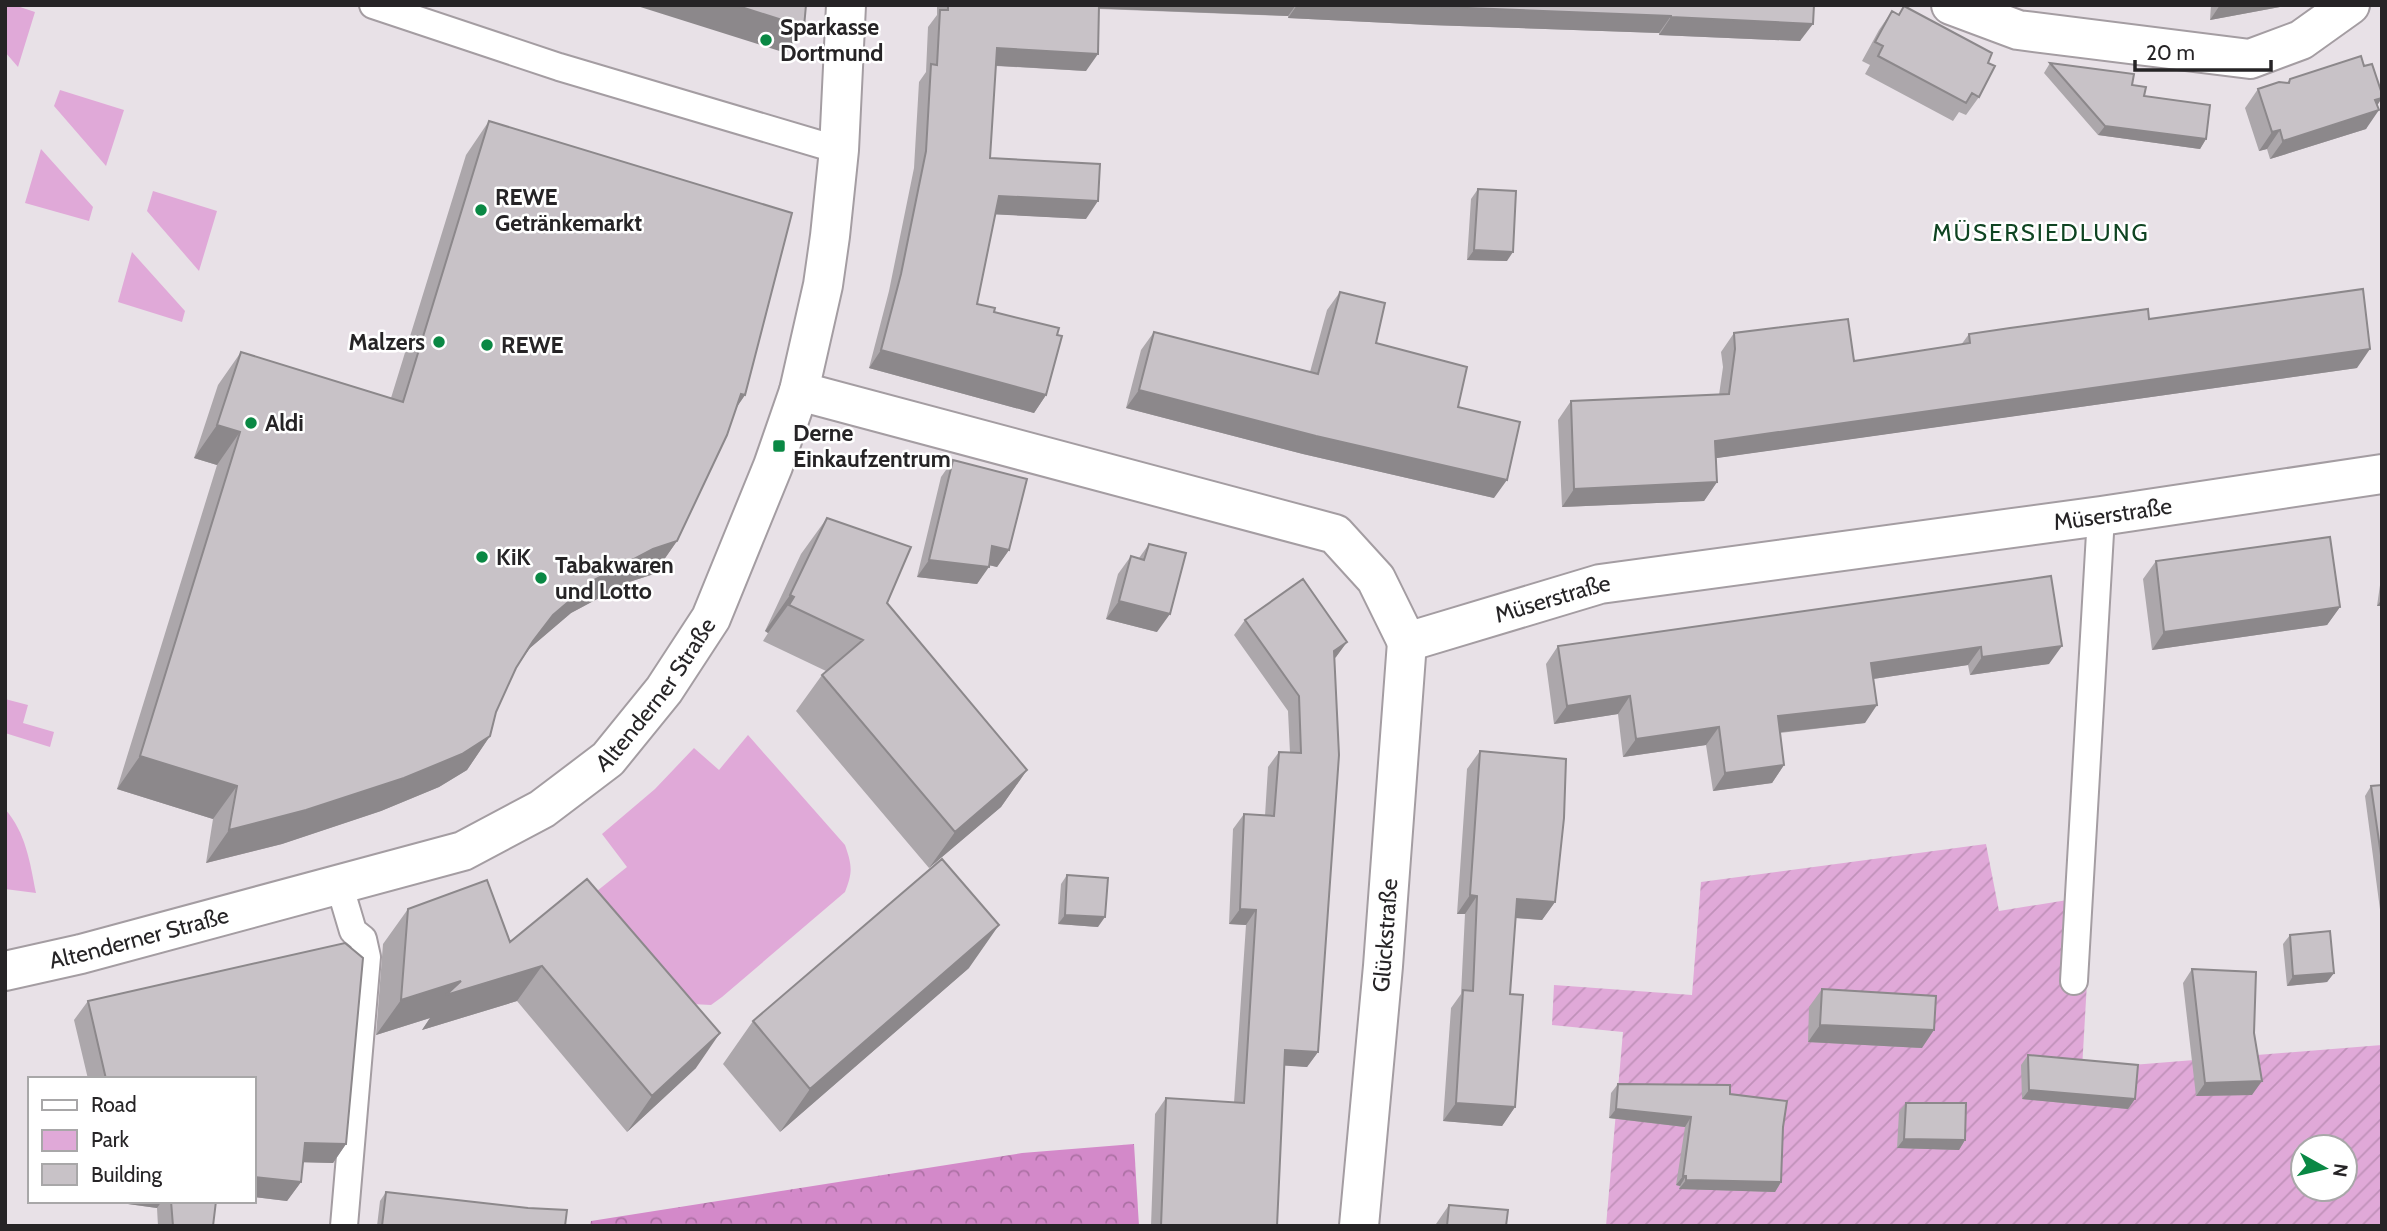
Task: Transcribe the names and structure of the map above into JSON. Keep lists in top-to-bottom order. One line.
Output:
{"streets":{"street":["Müserstraße","Altenderner Straße","Glückstraße"]},"crossings":[["Müserstraße","Glückstraße"]],"districts":["MÜSERSIEDLUNG"],"places":{"other":["Sparkasse Dortmund","REWE Getränkemarkt","Malzers","REWE","Aldi","KiK","Tabakwaren und Lotto"],"transit":["Derne Einkaufzentrum"]},"legend":["Road","Park","Building"],"scale_bar":"20 m","north":"right"}
